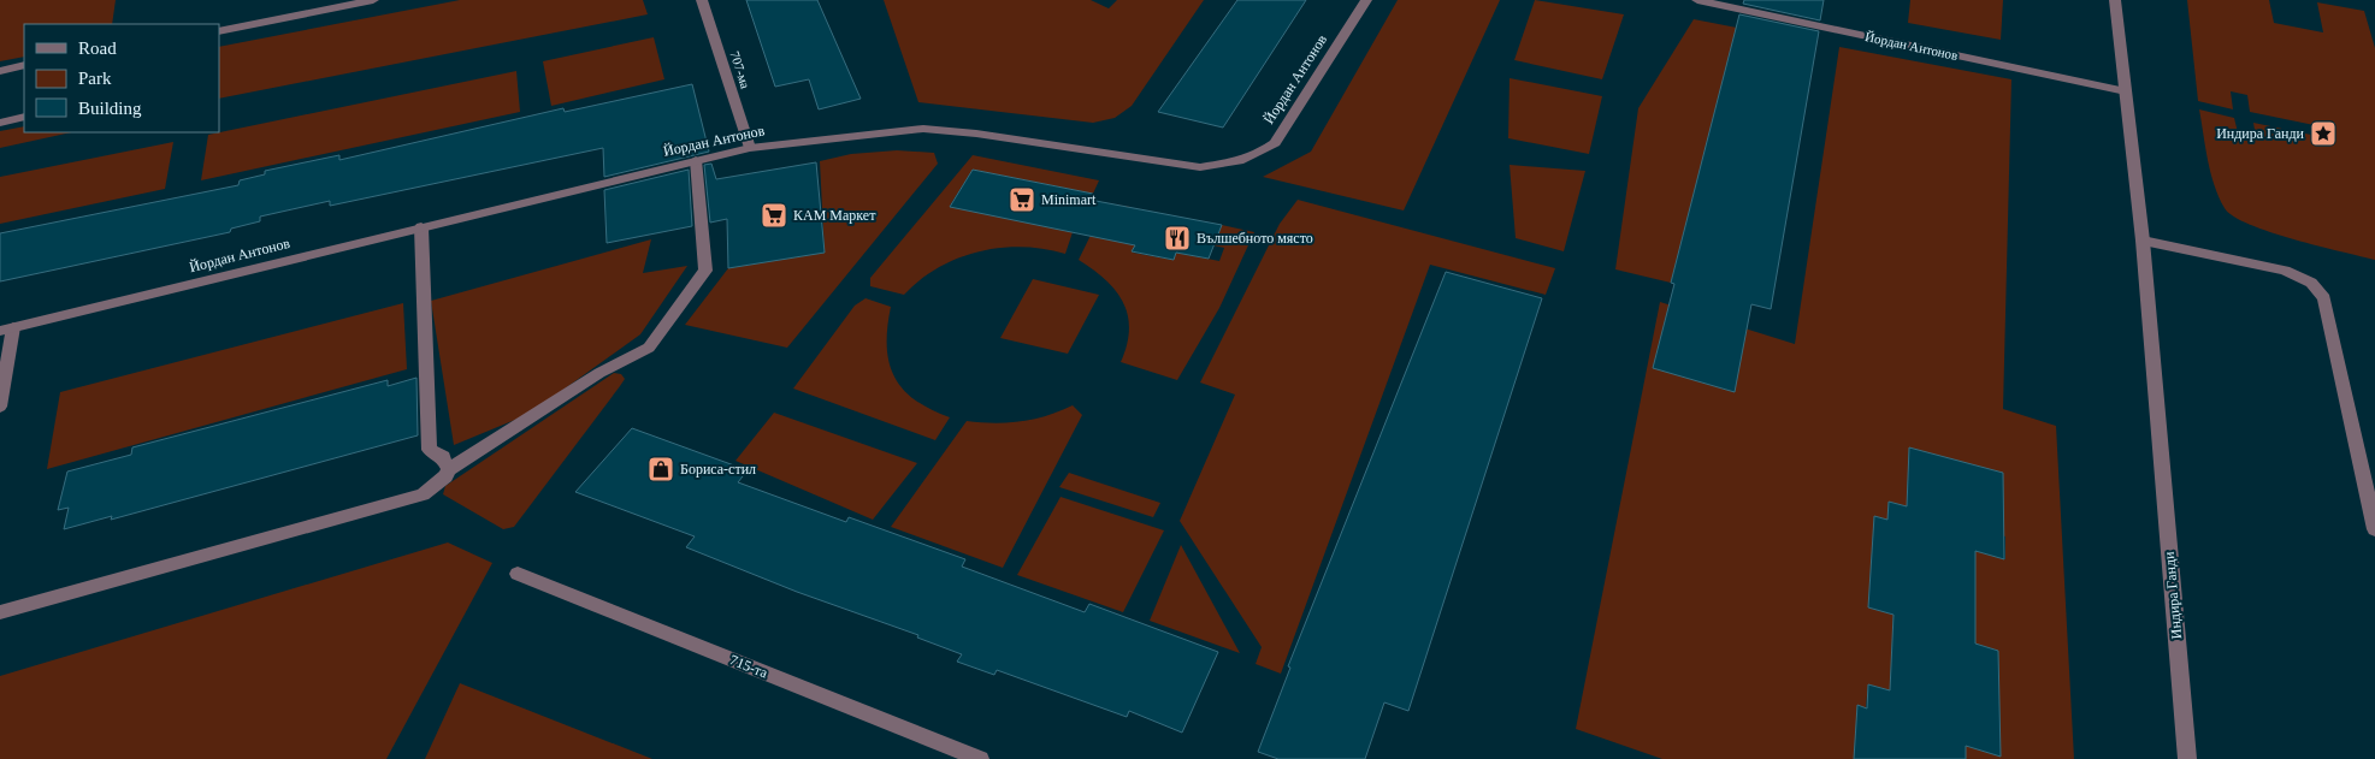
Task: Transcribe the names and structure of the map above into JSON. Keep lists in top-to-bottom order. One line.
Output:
{"streets":{"street":["Йордан Антонов","707-ма","Индира Ганди","715-та"]},"crossings":[["Йордан Антонов","707-ма"],["Йордан Антонов","Индира Ганди"]],"places":{"place":["Индира Ганди"],"supermarket":["Minimart","КАМ Маркет"],"restaurant":["Вълшебното място"],"shop":["Бориса-стил"]},"legend":["Road","Park","Building"]}
